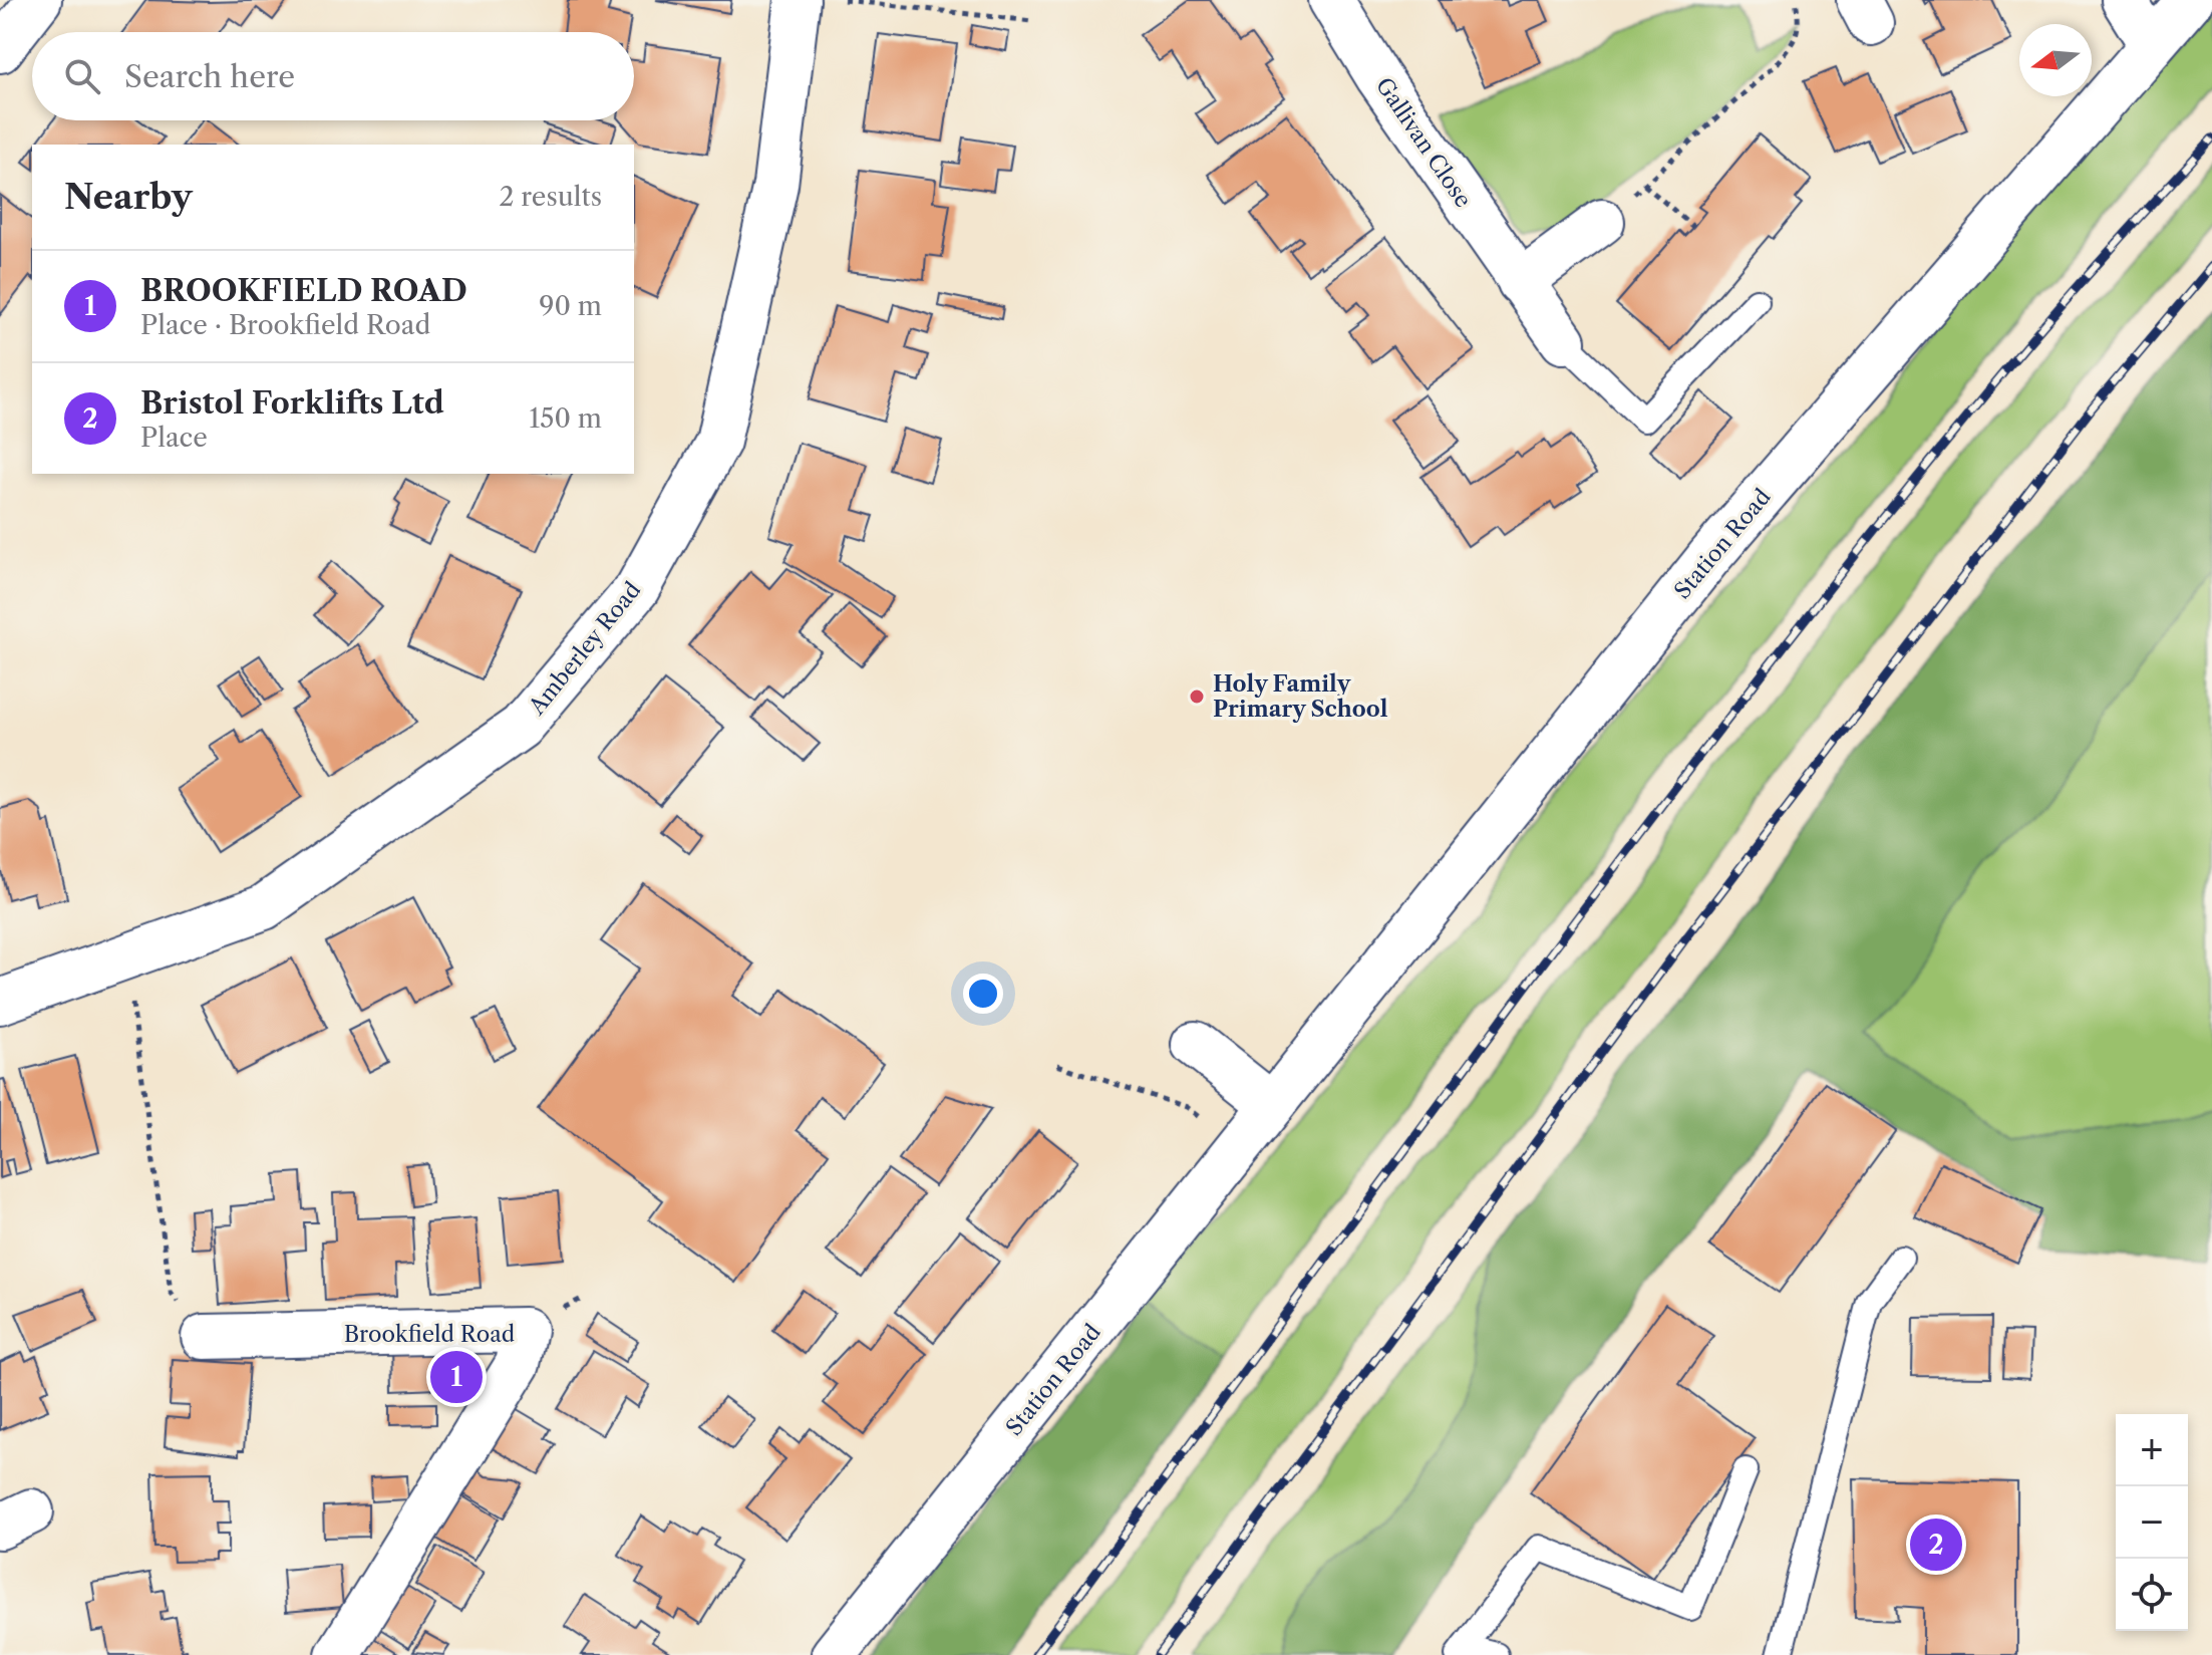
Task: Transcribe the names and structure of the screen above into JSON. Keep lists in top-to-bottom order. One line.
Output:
{"streets":{"street":["Gallivan Close","Station Road","Amberley Road","Brookfield Road"]},"places":["Holy Family Primary School"],"north":"left","page":{"search":"Search here","heading":["Nearby","2 results"],"list":[{"mark":"1","name":"BROOKFIELD ROAD","note":"Place · Brookfield Road","value":"90 m"},{"mark":"2","name":"Bristol Forklifts Ltd","note":"Place","value":"150 m"}],"pins":["1","2"],"map_buttons":["+","−"]}}
